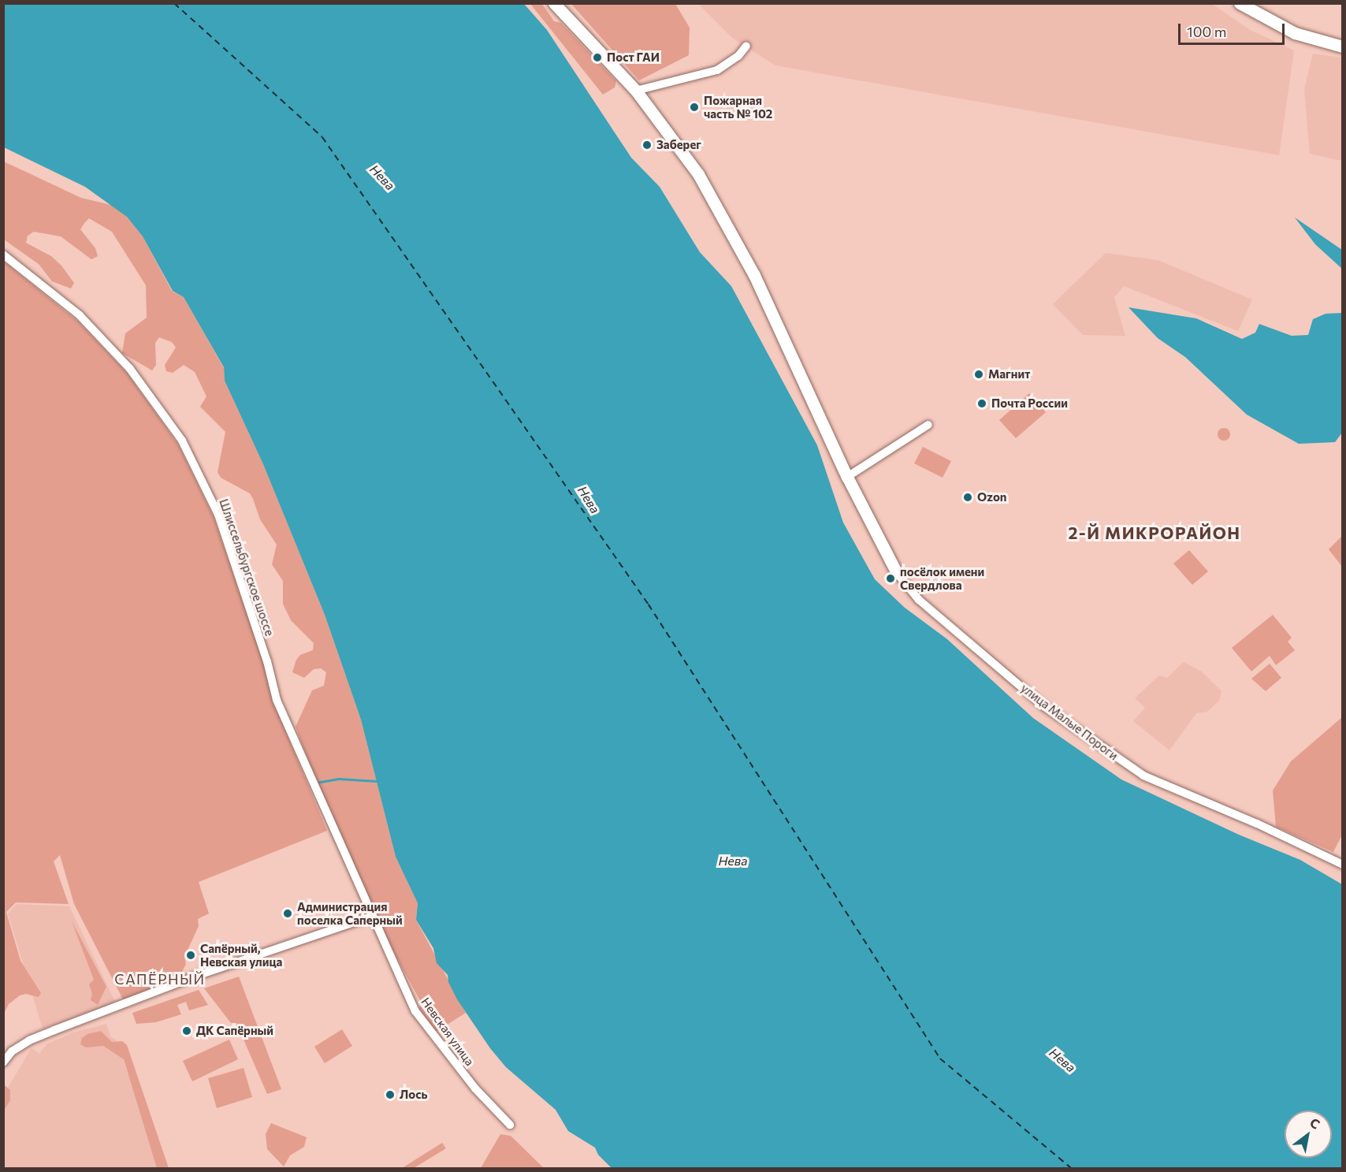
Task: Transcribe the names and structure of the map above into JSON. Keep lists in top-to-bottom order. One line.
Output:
{"streets":{"street":["Шлиссельбургское шоссе","улица Малые Пороги","Невская улица"]},"crossings":[["Шлиссельбургское шоссе","Невская улица"]],"districts":["2-Й МИКРОРАЙОН","САПЁРНЫЙ"],"water":["Нева"],"places":["Пост ГАИ","Пожарная часть № 102","Заберег","Магнит","Почта России","Ozon","посёлок имени Свердлова","Администрация поселка Саперный","Сапёрный, Невская улица","ДК Сапёрный","Лось"],"scale_bar":"100 m","north":"top right"}
